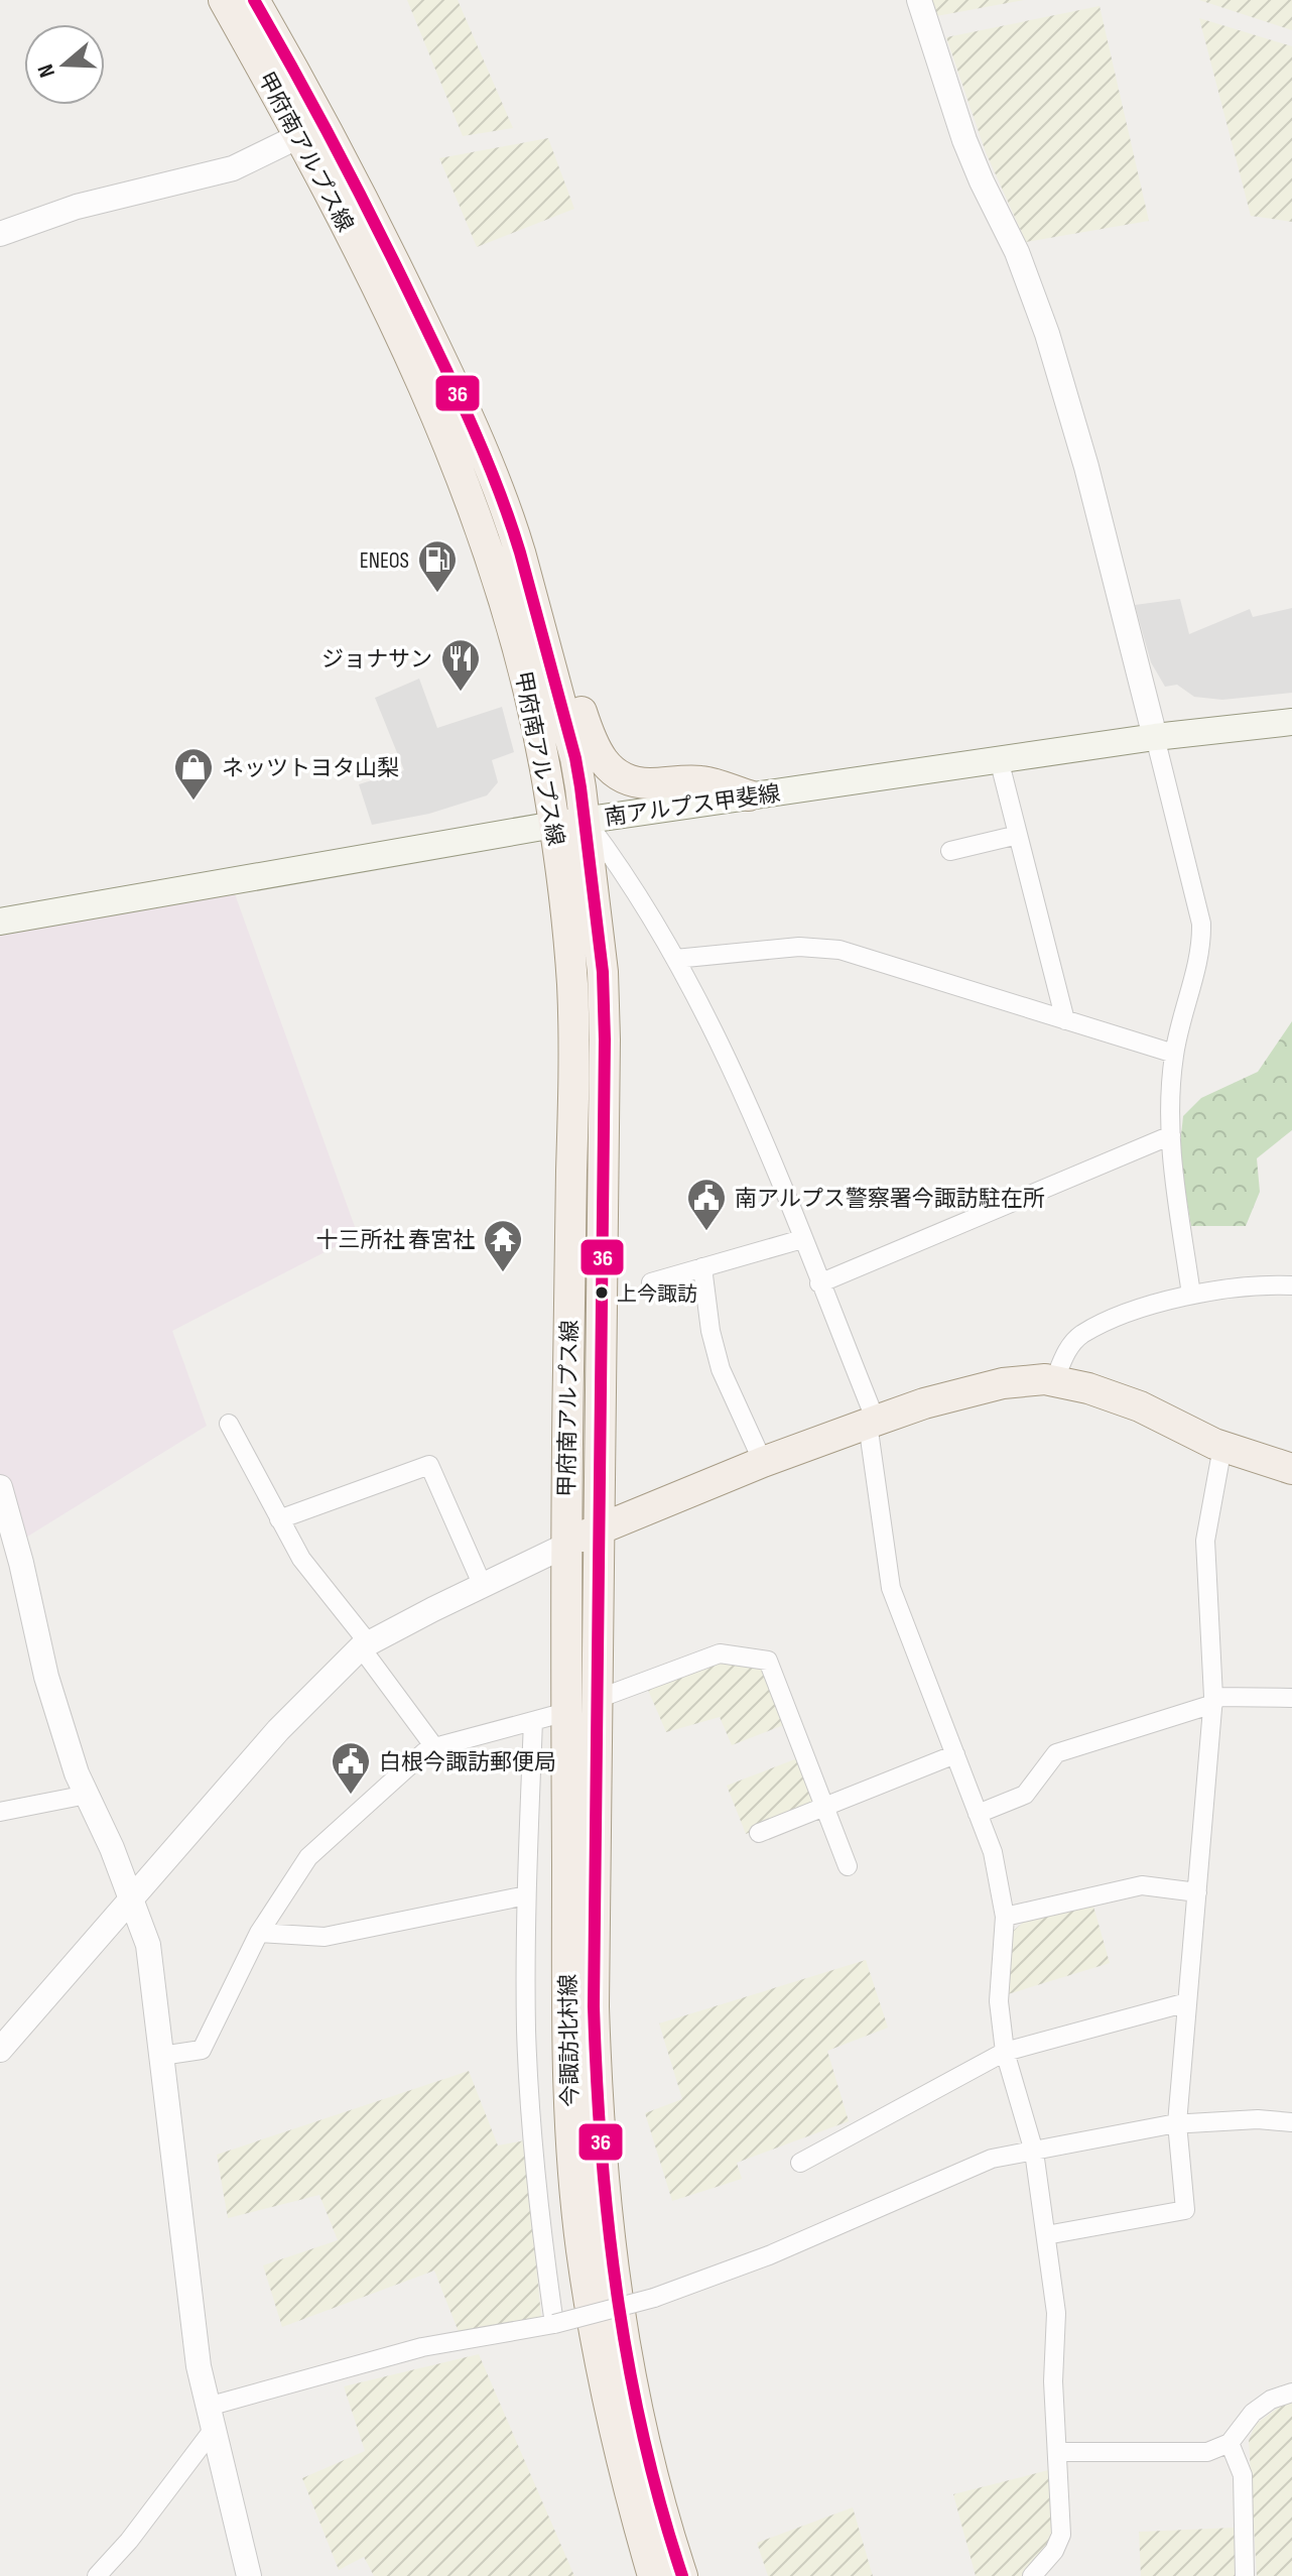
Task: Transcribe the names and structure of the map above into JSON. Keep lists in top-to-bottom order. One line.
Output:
{"streets":{"main road":["甲府南アルプス線","南アルプス甲斐線","今諏訪北村線"]},"crossings":[["甲府南アルプス線","南アルプス甲斐線"],["甲府南アルプス線","今諏訪北村線"]],"places":{"fuel station":["ENEOS"],"restaurant":["ジョナサン"],"shop":["ネッツトヨタ山梨"],"public building":["南アルプス警察署今諏訪駐在所","白根今諏訪郵便局"],"temple":["十三所社 春宮社"],"other":["上今諏訪"]},"lines":["transit line 36"],"north":"left"}
